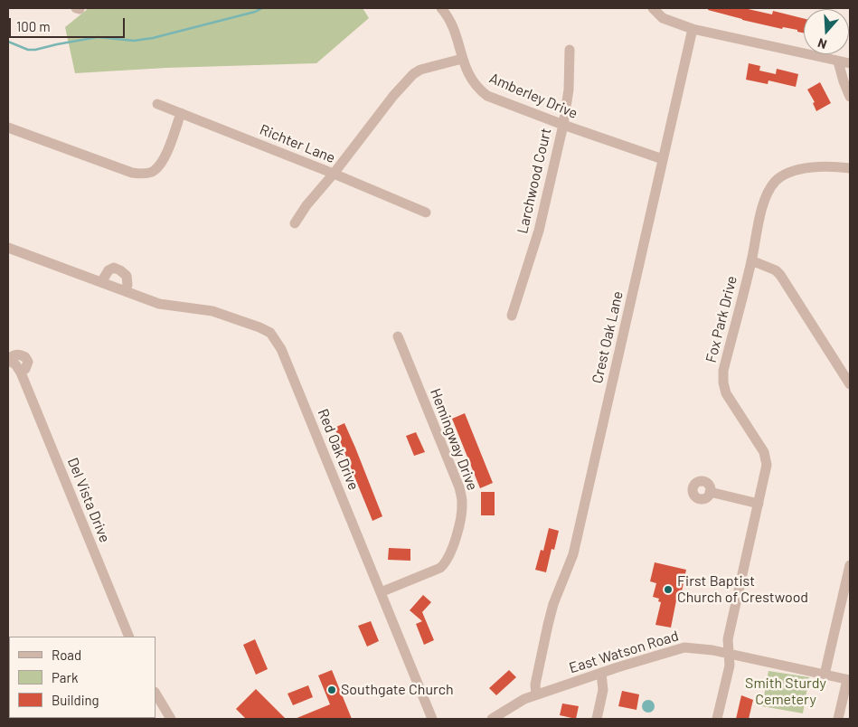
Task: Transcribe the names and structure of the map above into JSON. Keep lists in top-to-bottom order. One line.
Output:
{"streets":{"street":["Amberley Drive","Richter Lane","Larchwood Court","Fox Park Drive","Crest Oak Lane","Hemingway Drive","Red Oak Drive","Del Vista Drive","East Watson Road"]},"crossings":[["Amberley Drive","Larchwood Court"],["Amberley Drive","Crest Oak Lane"],["Fox Park Drive","East Watson Road"],["Crest Oak Lane","East Watson Road"],["Hemingway Drive","Red Oak Drive"]],"parks":["Smith Sturdy Cemetery"],"places":["First Baptist Church of Crestwood","Southgate Church"],"legend":["Road","Park","Building"],"scale_bar":"100 m","north":"bottom"}
